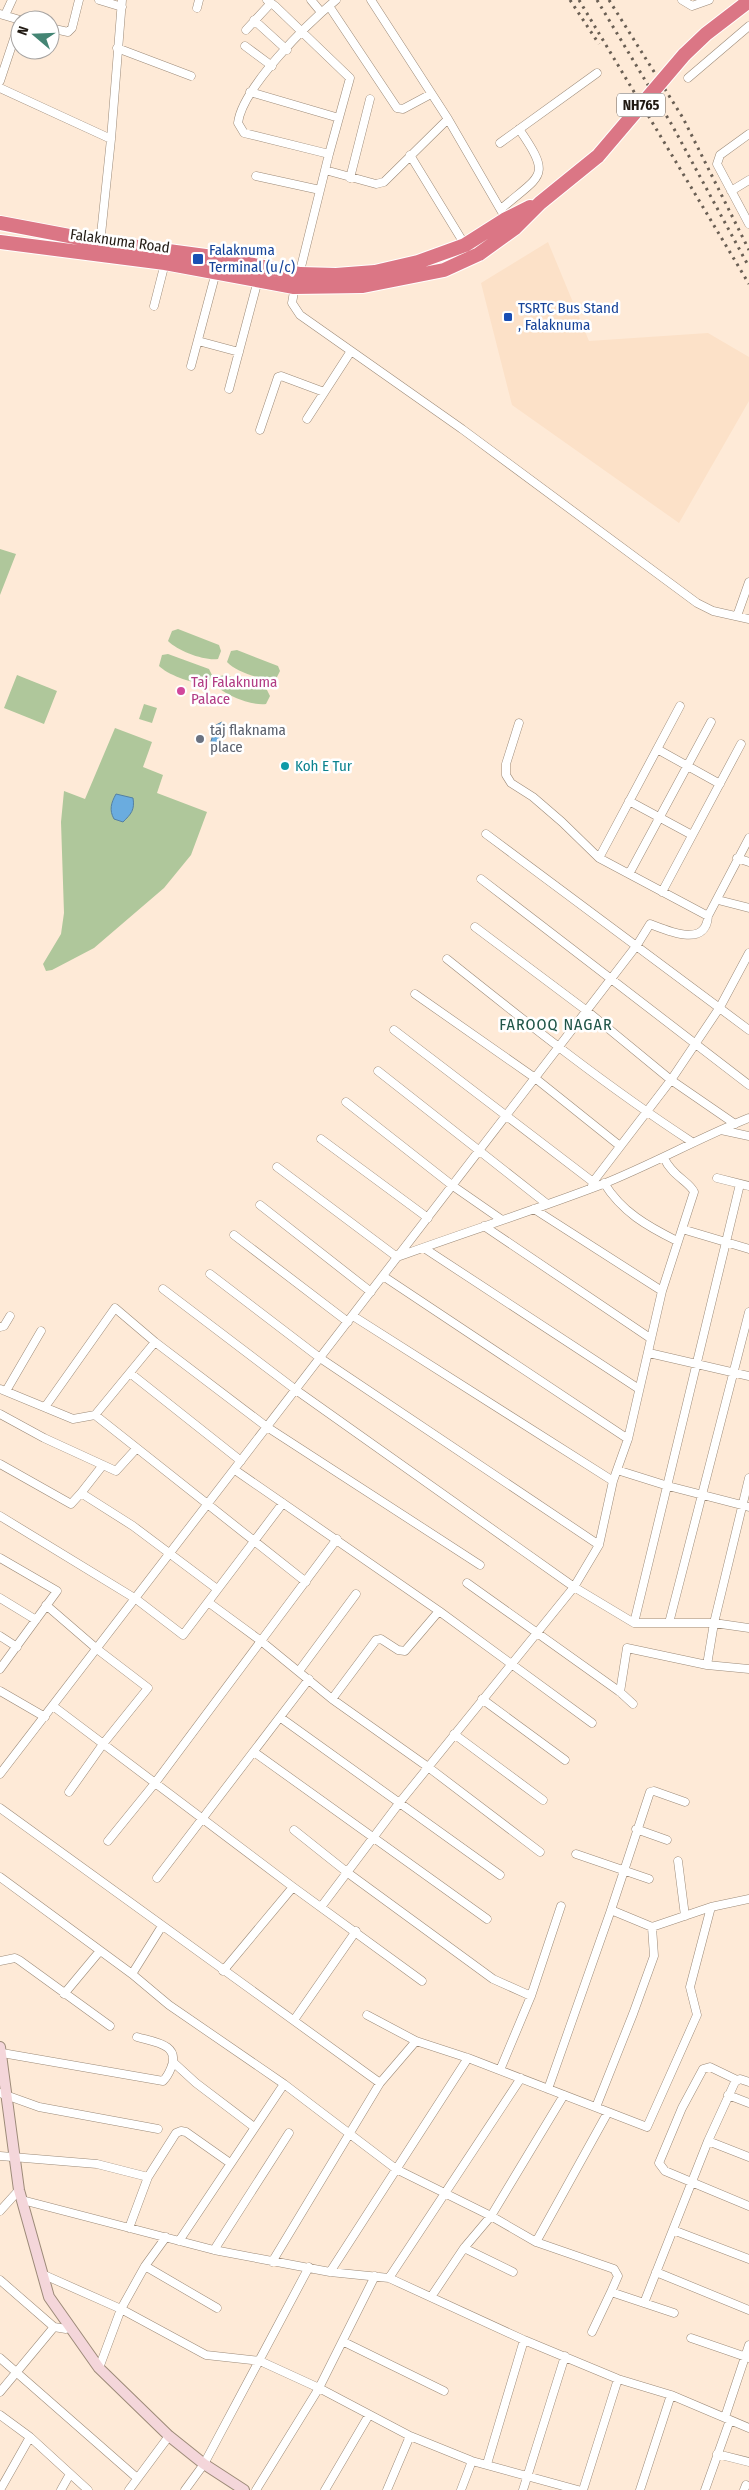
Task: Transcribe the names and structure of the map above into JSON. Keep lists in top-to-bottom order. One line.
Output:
{"streets":{"highway":["NH765","Falaknuma Road"]},"districts":["FAROOQ NAGAR"],"places":{"transit":["Falaknuma Terminal (u/c)","TSRTC Bus Stand , Falaknuma"],"other":["Taj Falaknuma Palace","taj flaknama place","Koh E Tur"]},"north":"left"}
